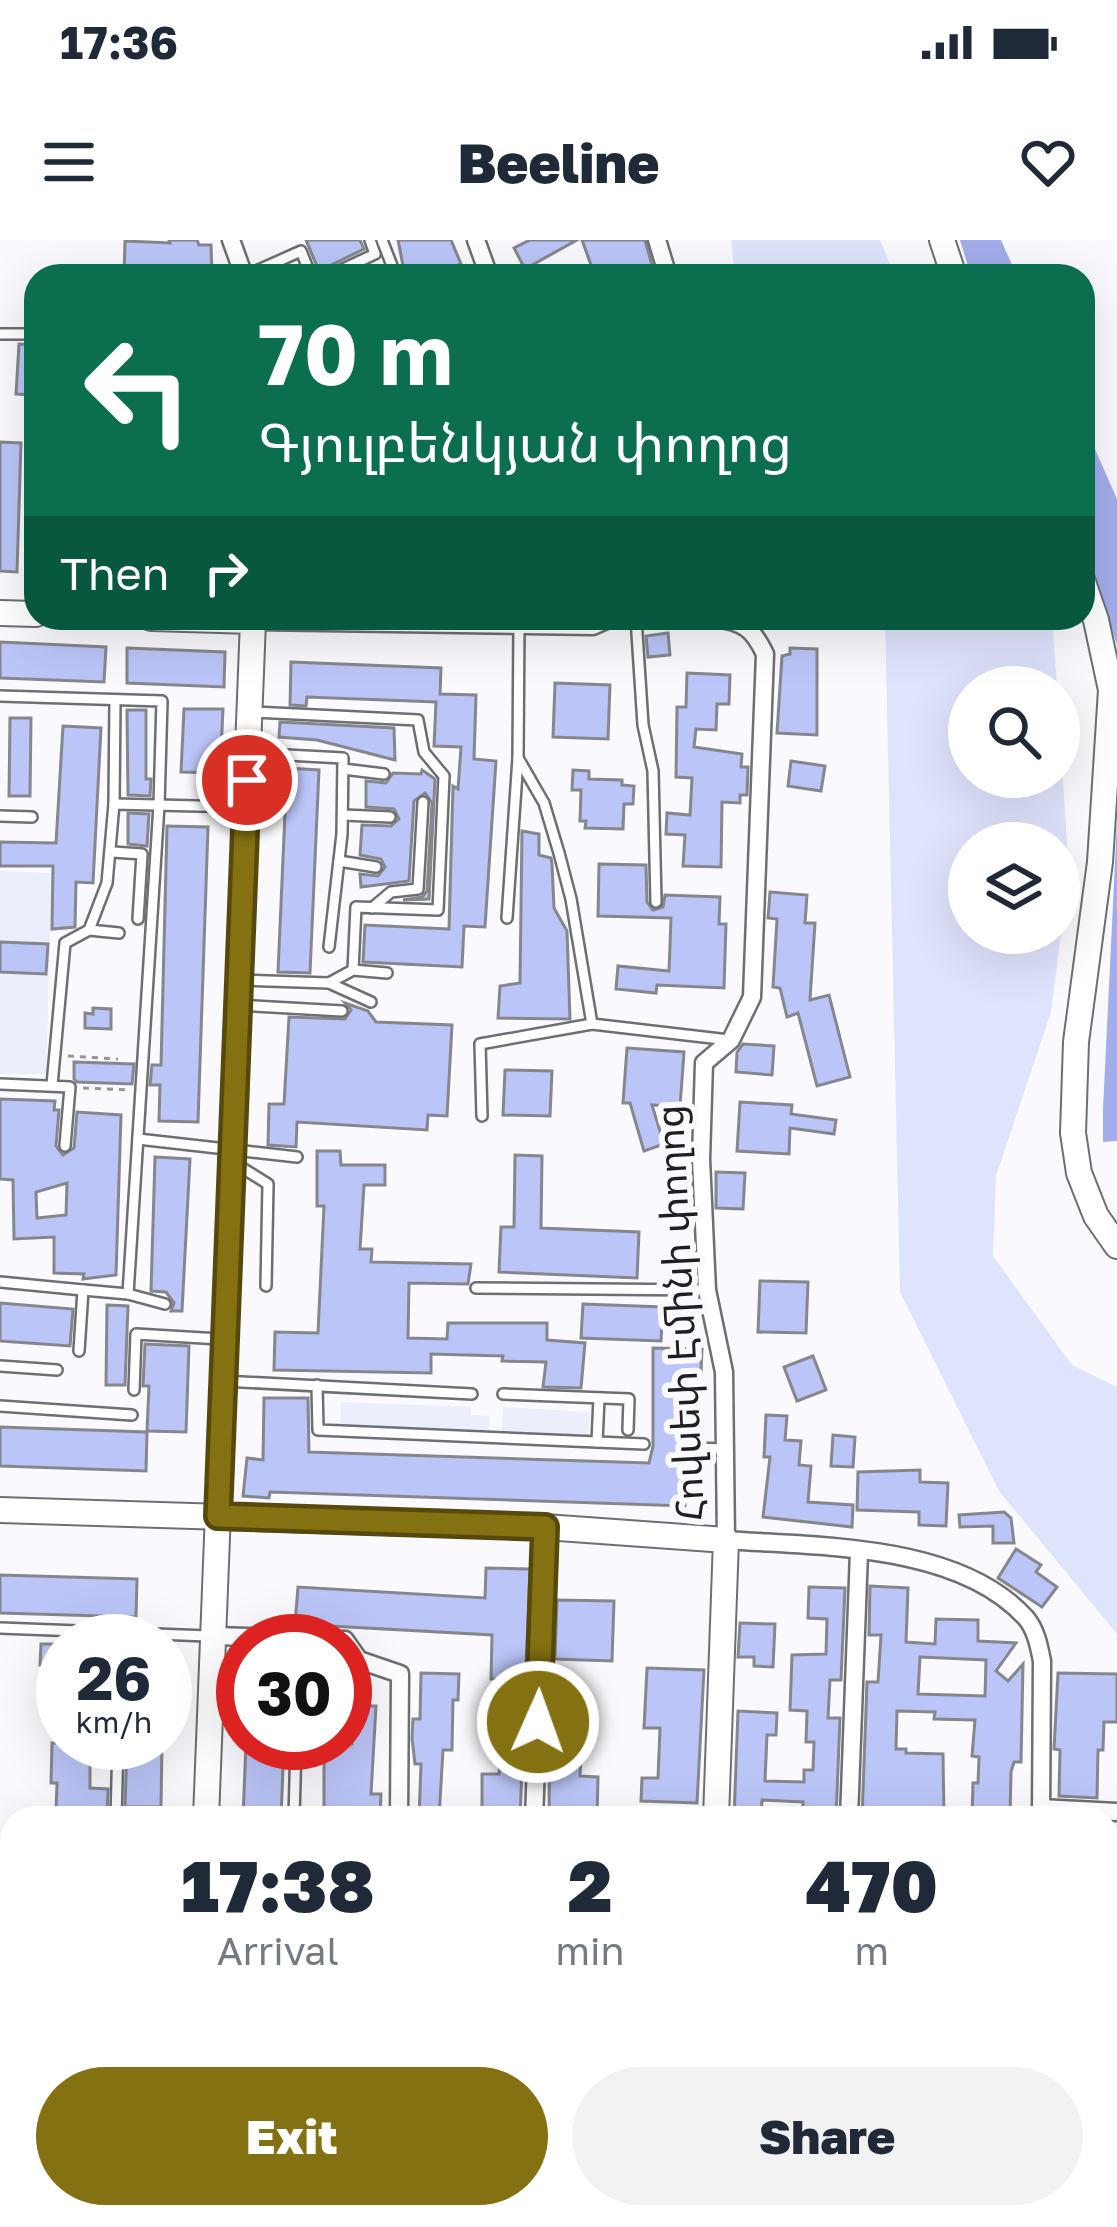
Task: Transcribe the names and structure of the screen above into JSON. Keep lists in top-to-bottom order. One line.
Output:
{"streets":{"street":["Հովսեփ Էմինի փողոց"]},"page":{"status":"17:36","header":"Beeline","turn":["70 m","Գյուլբենկյան փողոց"],"then":"Then","speed":"26 km/h","limit":"30","eta":["17:38","Arrival","2","min","470","m"],"buttons":["Exit","Share"]}}
